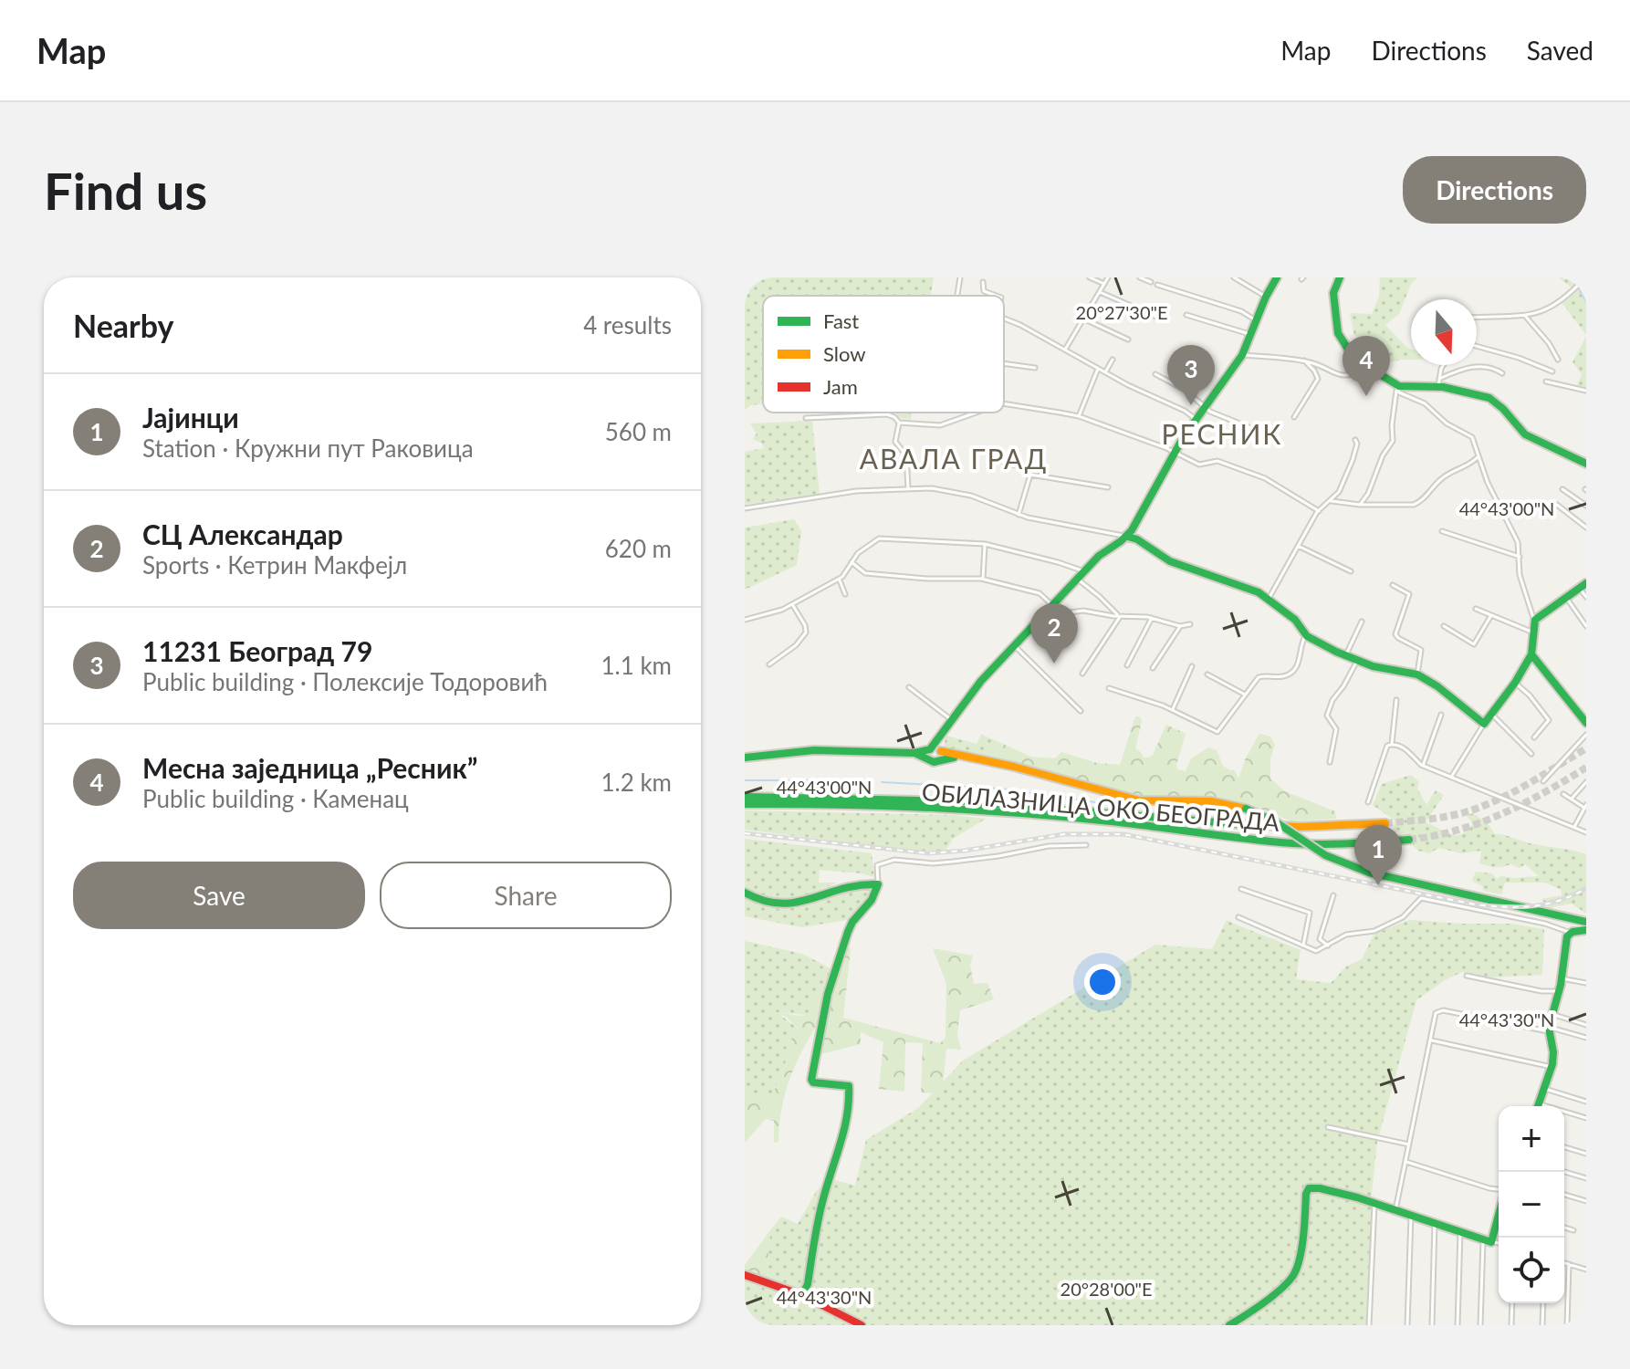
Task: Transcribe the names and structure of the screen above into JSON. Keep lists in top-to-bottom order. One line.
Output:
{"streets":{"main road":["ОБИЛАЗНИЦА ОКО БЕОГРАДА"]},"districts":["РЕСНИК","АВАЛА ГРАД"],"legend":["Fast","Slow","Jam"],"north":"bottom","page":{"header":"Map","nav":["Map","Directions","Saved"],"buttons":["Directions",["Save","Share"]],"title":"Find us","heading":["Nearby","4 results"],"pins":["4","3","2","1"],"list":[{"mark":"1","name":"Јајинци","note":"Station · Кружни пут Раковица","value":"560 m"},{"mark":"2","name":"СЦ Александар","note":"Sports · Кетрин Макфејл","value":"620 m"},{"mark":"3","name":"11231 Београд 79","note":"Public building · Полексије Тодоровић","value":"1.1 km"},{"mark":"4","name":"Месна заједница „Ресник”","note":"Public building · Каменац","value":"1.2 km"}],"map_buttons":["+","−"]},"coordinates":["20°27'30\"E","44°43'00\"N","44°43'30\"N","20°28'00\"E"]}
